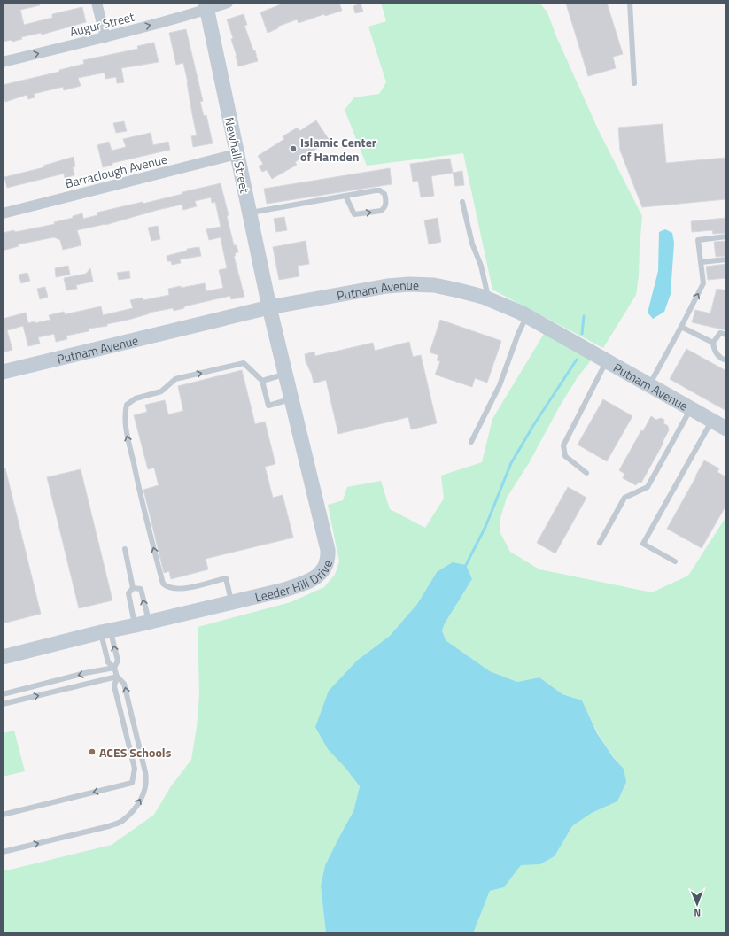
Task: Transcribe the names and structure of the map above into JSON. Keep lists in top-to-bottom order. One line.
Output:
{"streets":{"street":["Augur Street","Newhall Street","Barraclough Avenue","Putnam Avenue","Leeder Hill Drive"]},"crossings":[["Augur Street","Newhall Street"],["Newhall Street","Barraclough Avenue"],["Newhall Street","Putnam Avenue"],["Newhall Street","Leeder Hill Drive"],["Putnam Avenue","Leeder Hill Drive"]],"one_way":["Augur Street"],"places":["Islamic Center of Hamden","ACES Schools"],"north":"bottom"}
